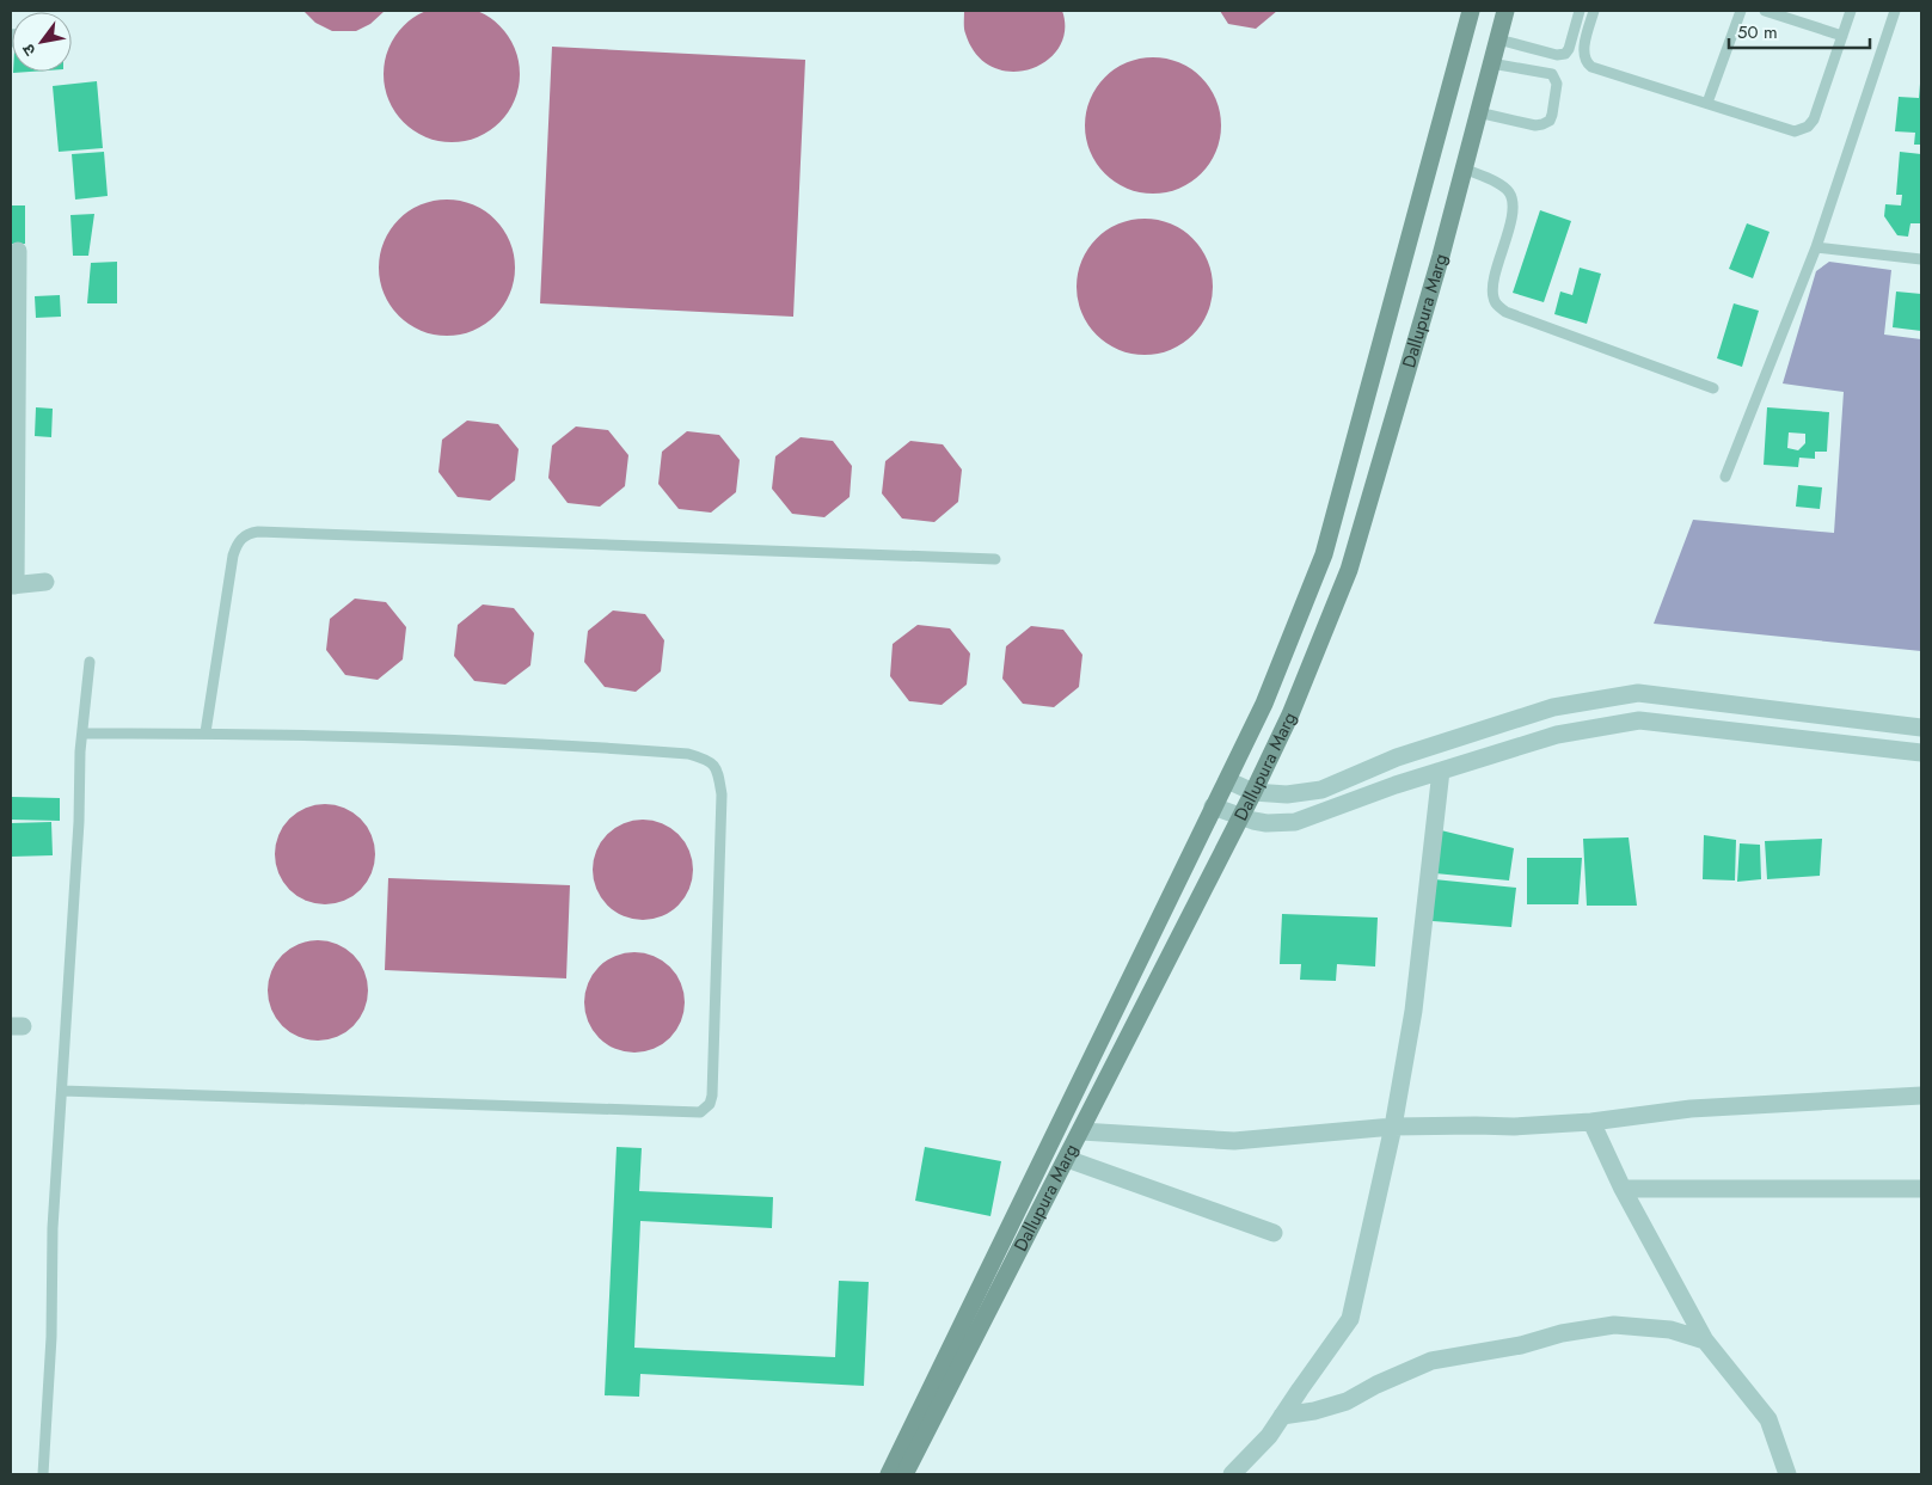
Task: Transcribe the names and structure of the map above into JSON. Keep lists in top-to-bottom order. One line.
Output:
{"streets":{"main road":["Dallupura Marg"]},"scale_bar":"50 m","north":"bottom left"}
